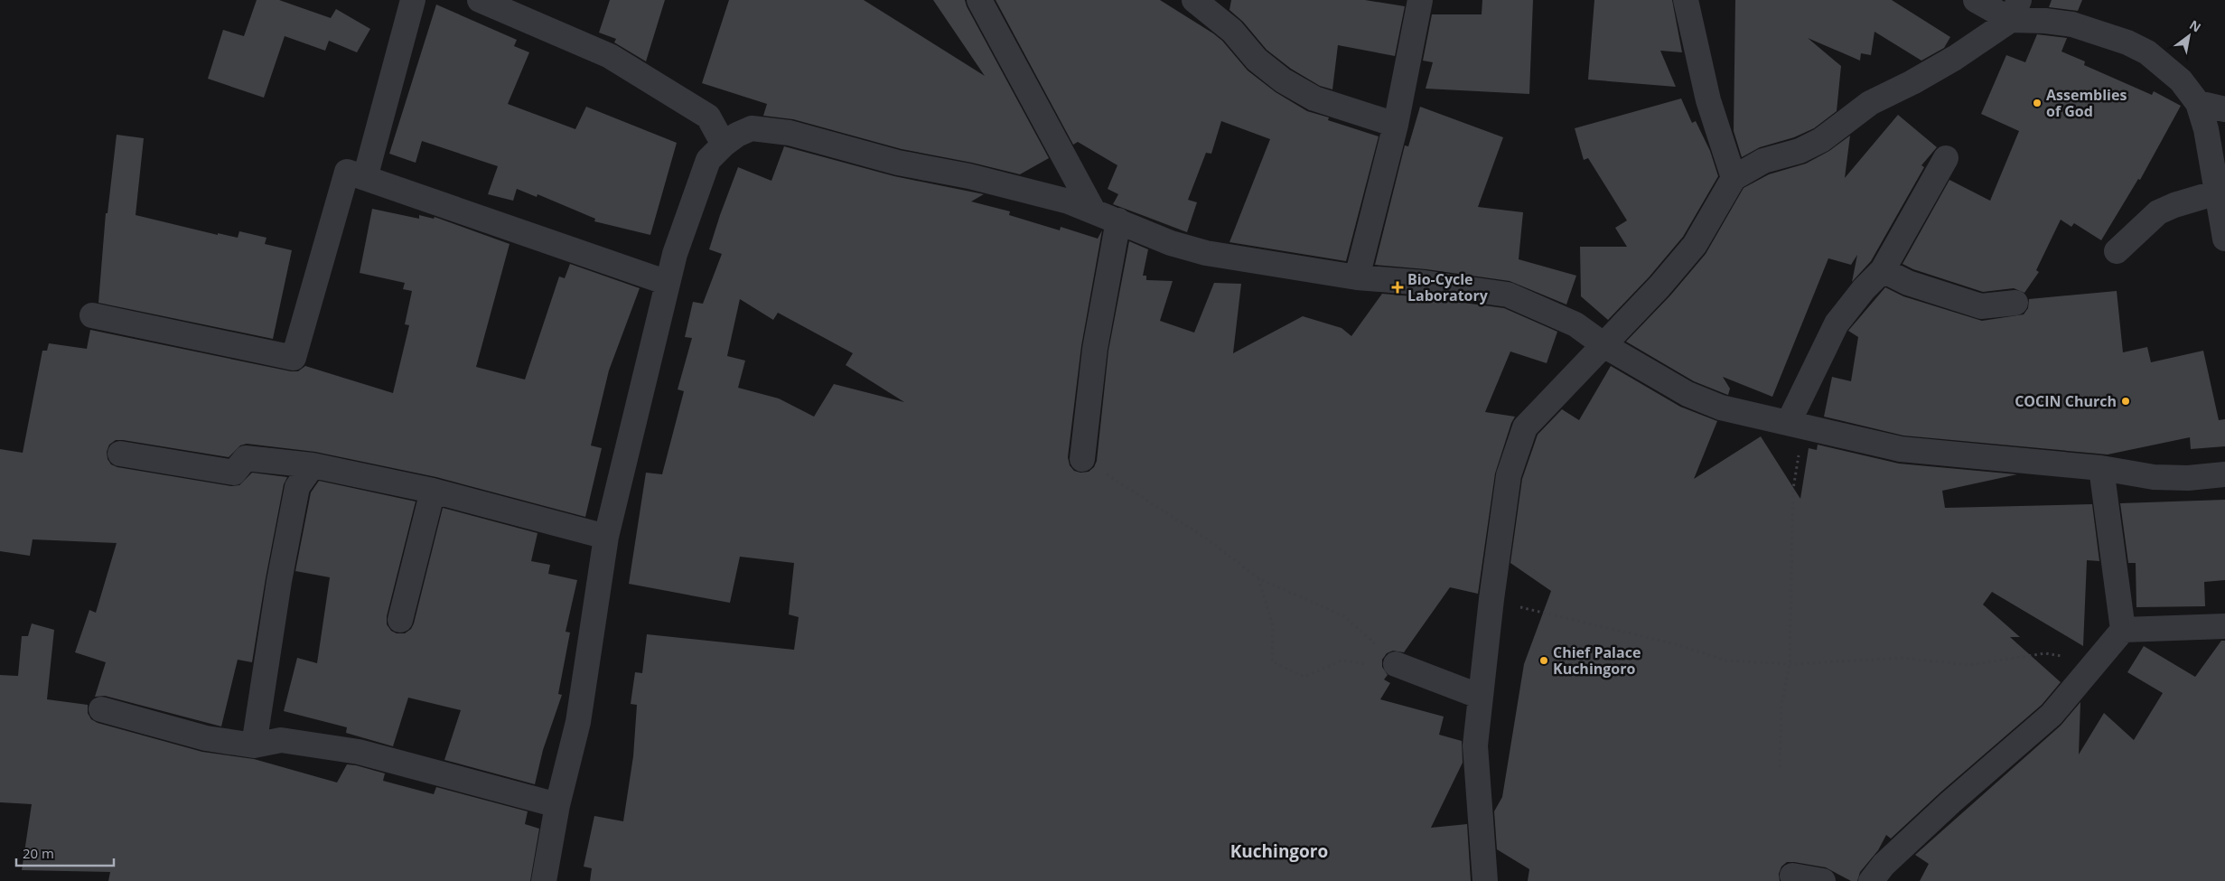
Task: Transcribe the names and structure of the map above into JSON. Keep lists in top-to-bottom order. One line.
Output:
{"districts":["Kuchingoro"],"places":{"other":["Assemblies of God","COCIN Church","Chief Palace Kuchingoro"],"health":["Bio-Cycle Laboratory"]},"scale_bar":"20 m","north":"top right"}
